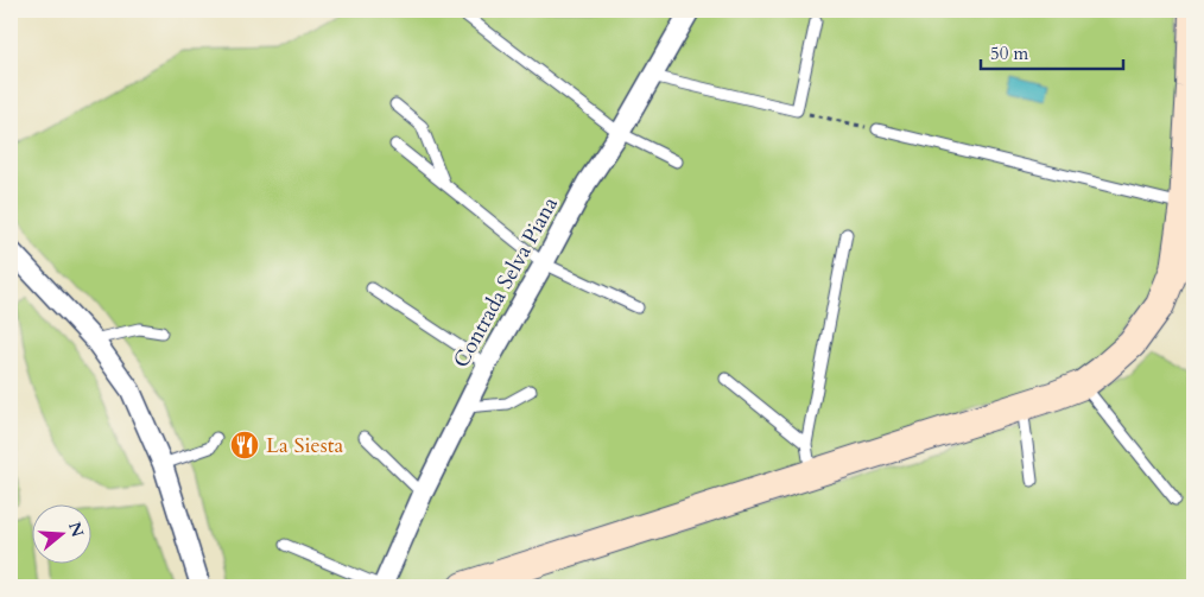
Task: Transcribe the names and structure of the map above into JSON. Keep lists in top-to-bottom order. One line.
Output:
{"streets":{"street":["Contrada Selva Piana"]},"places":{"restaurant":["La Siesta"]},"scale_bar":"50 m","north":"right"}
